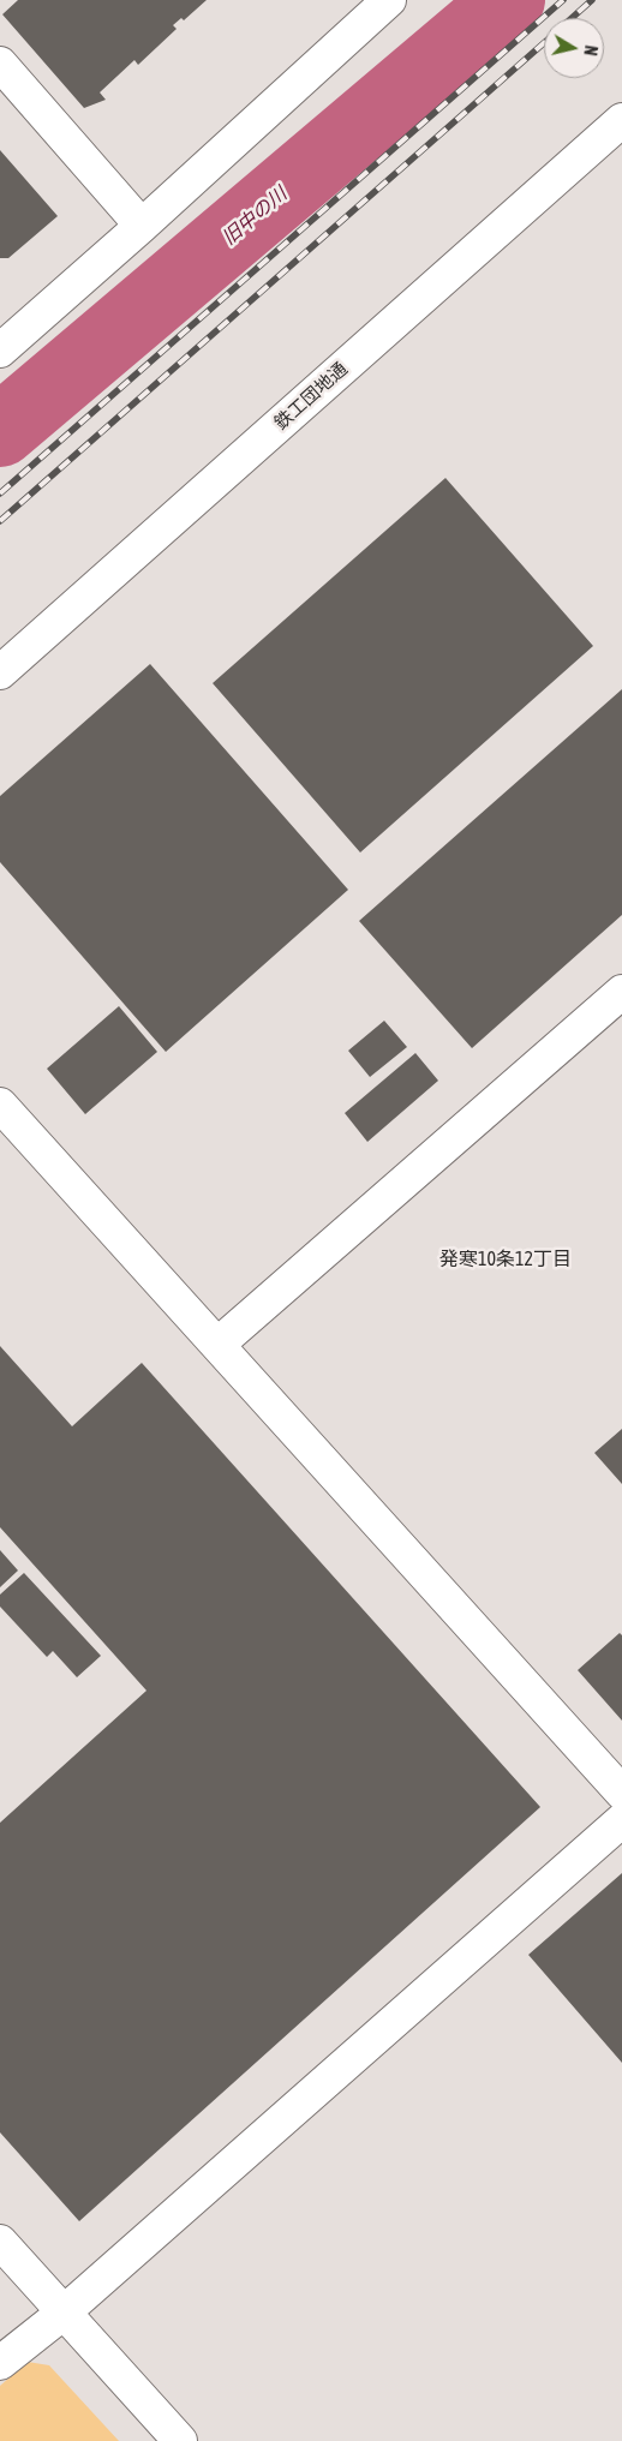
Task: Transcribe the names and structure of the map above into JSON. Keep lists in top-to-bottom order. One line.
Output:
{"streets":{"street":["鉄工団地通"]},"districts":["発寒10条12丁目"],"water":["旧中の川"],"north":"right"}
